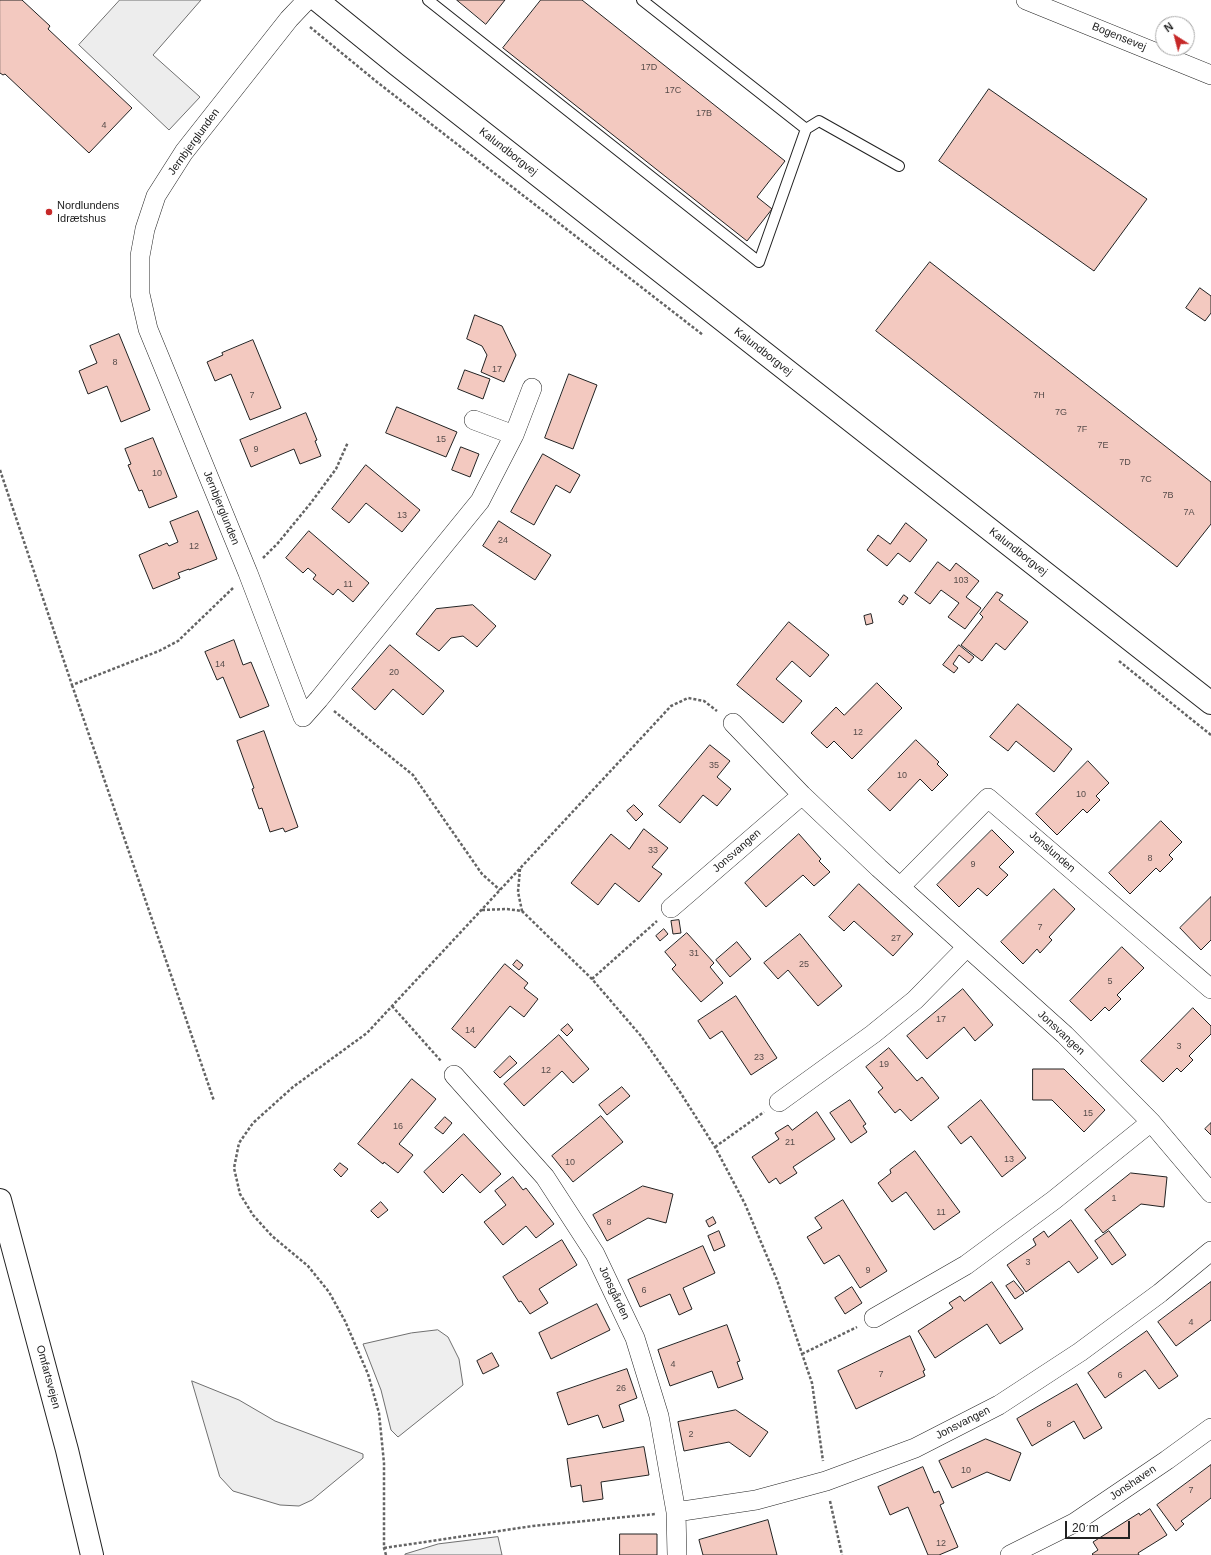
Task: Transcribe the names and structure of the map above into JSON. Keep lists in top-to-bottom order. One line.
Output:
{"streets":{"street":["Bogensevej","Jernbjerglunden","Kalundborgvej","Jonsvangen","Jonslunden","Jonsgården","Omfartsvejen","Jonshaven"]},"crossings":[["Jonsvangen","Jonslunden"],["Jonsvangen","Jonsgården"]],"places":["Nordlundens Idrætshus"],"house_numbers":["17D","17C","17B","4","8","17","7","7H","7G","7F","15","7E","9","7D","10","7C","7B","7A","13","24","12","103","11","14","20","12","35","10","10","33","8","9","7","27","31","25","5","17","14","3","23","19","12","15","16","21","13","10","1","11","8","3","9","6","4","4","7","6","26","8","2","10","7","12"],"scale_bar":"20 m","north":"top left"}
